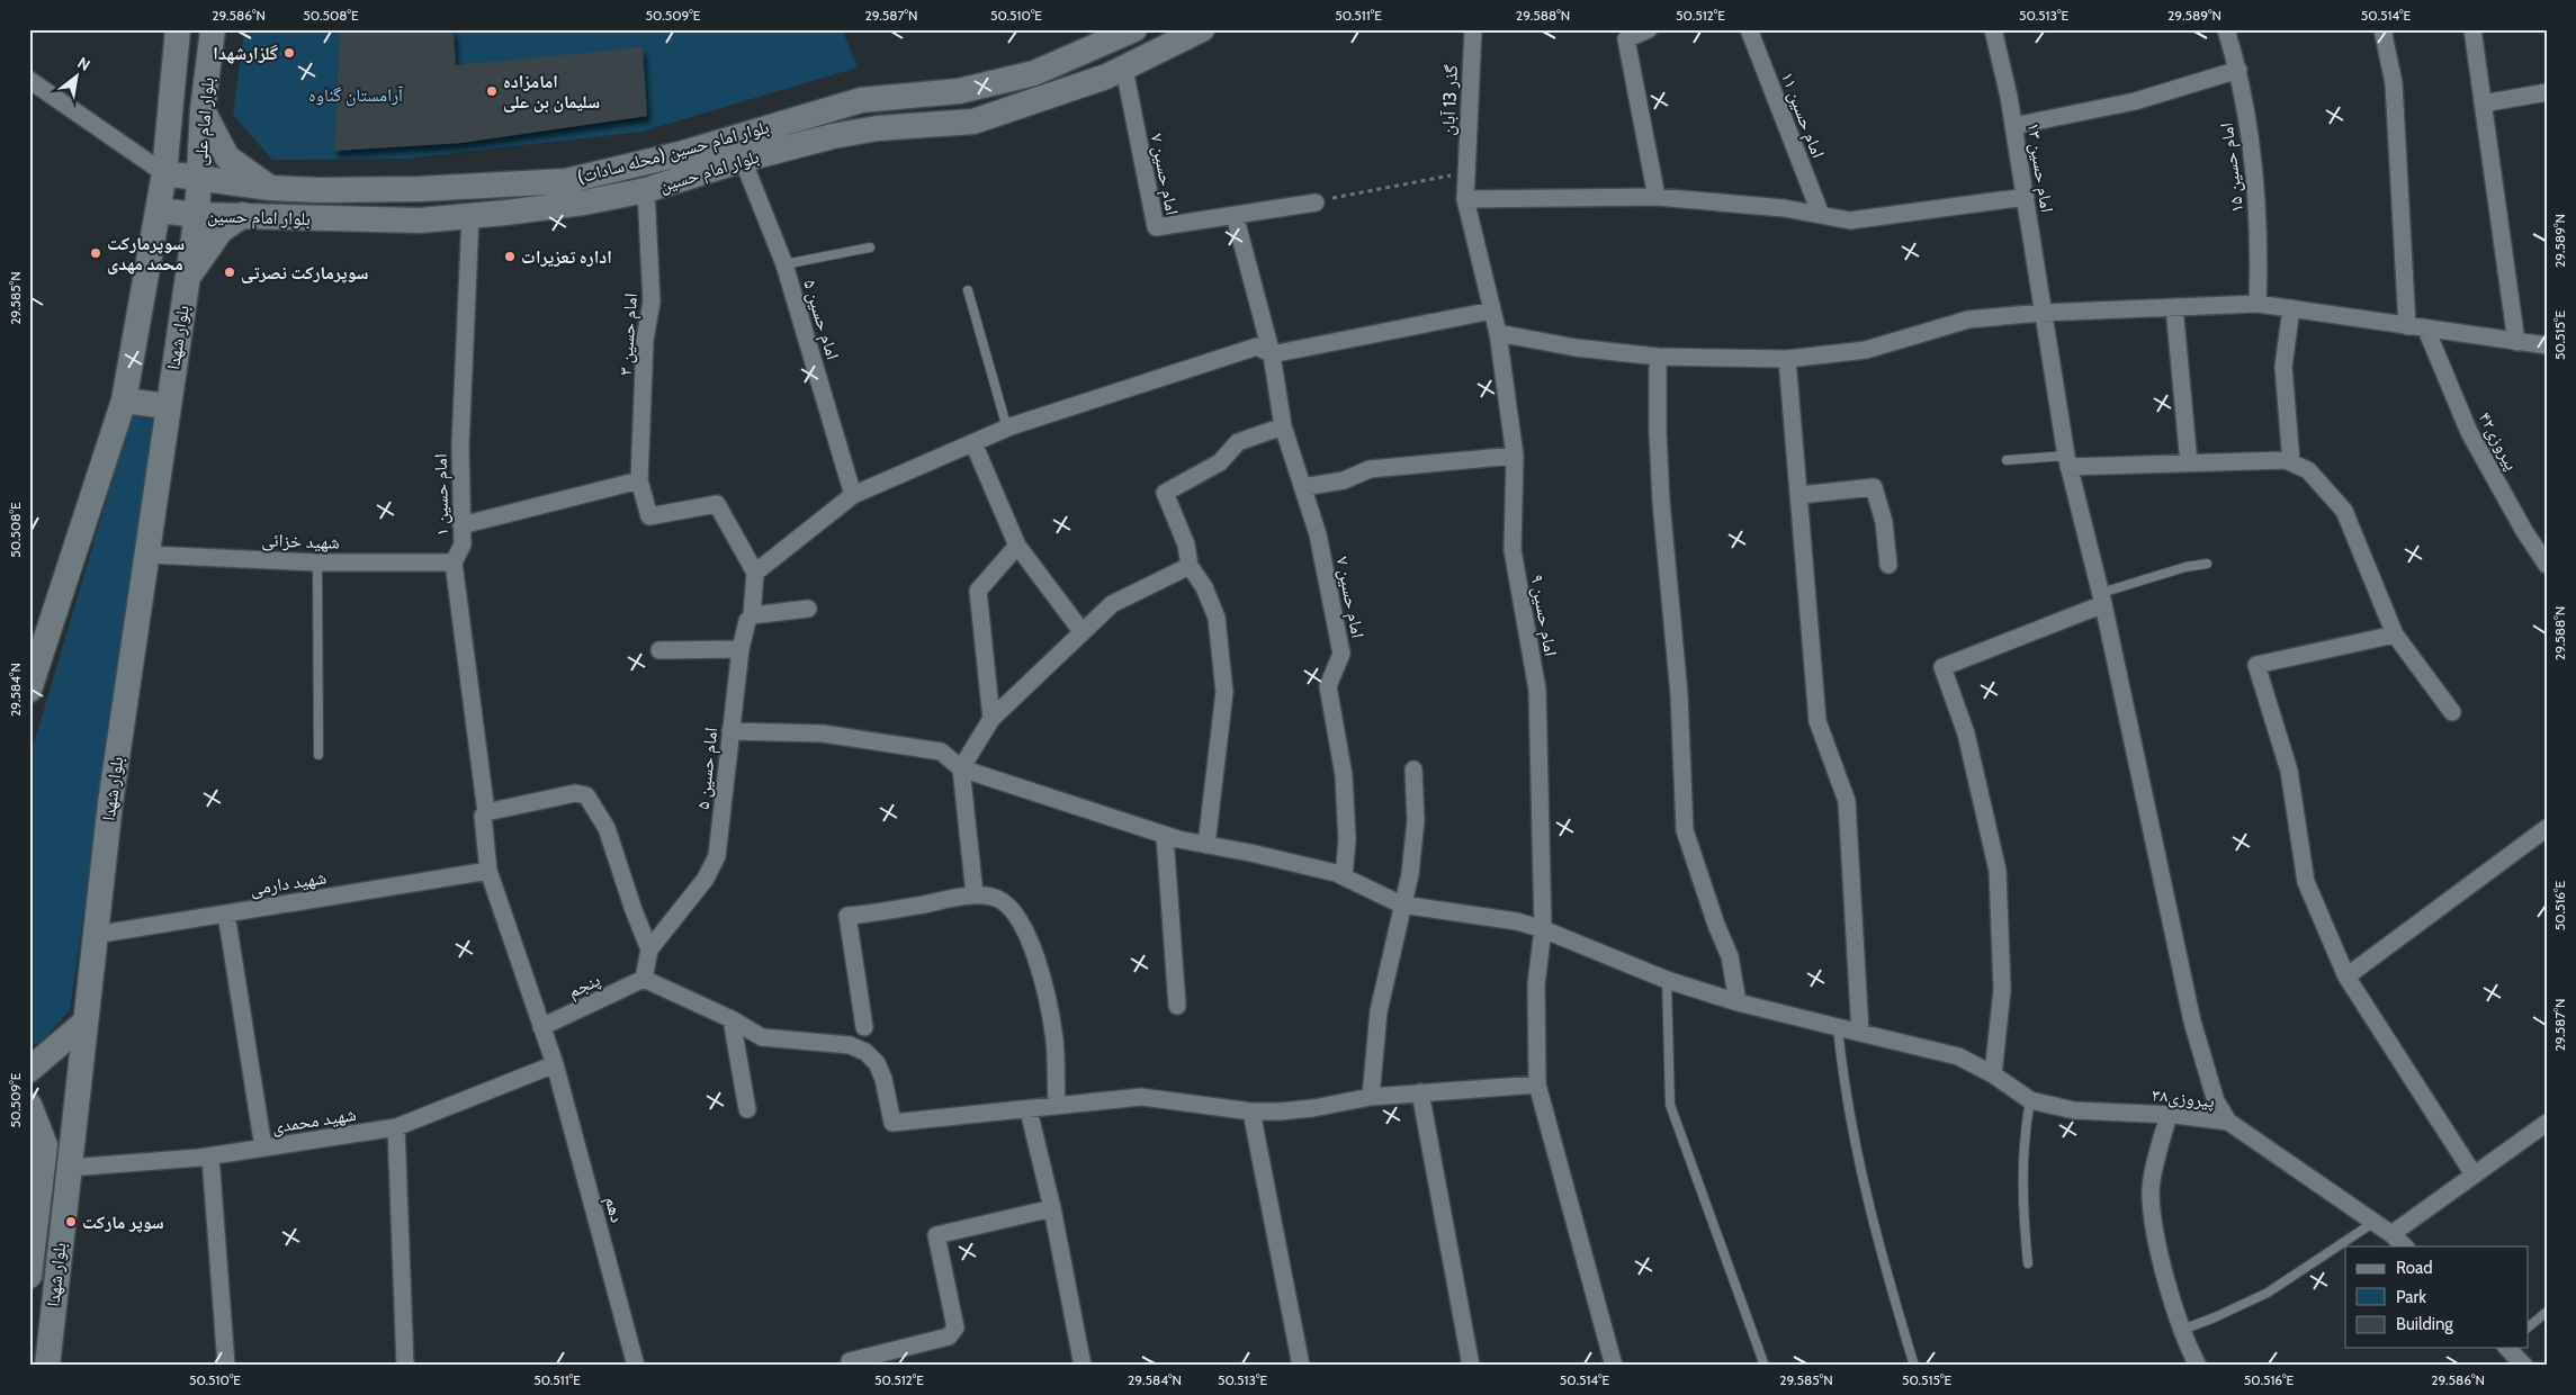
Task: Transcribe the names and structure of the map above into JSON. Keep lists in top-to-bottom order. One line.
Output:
{"streets":{"main road":["بلوار امام علی","بلوار امام حسین (محله سادات)","بلوار امام حسین","بلوار شهدا"],"street":["گذر 13 آبان","امام حسین ۱۱","امام حسین ۱۳","امام حسین ۱۵","امام حسین ۷","امام حسین ۵","امام حسین ۳","پیروزی۴۲","امام حسین ۱","شهید خزائی","امام حسین ۹","شهید دارمی","پنجم","پیروزی۳۸","شهید محمدی","دهم"]},"crossings":[["گذر 13 آبان","امام حسین ۹"],["بلوار امام علی","بلوار امام حسین (محله سادات)"],["بلوار امام علی","بلوار امام حسین"],["بلوار امام علی","بلوار شهدا"],["امام حسین ۱۳","پیروزی۳۸"],["بلوار امام حسین","امام حسین ۷"],["بلوار امام حسین","امام حسین ۵"],["بلوار امام حسین","امام حسین ۳"],["بلوار امام حسین","بلوار شهدا"],["بلوار امام حسین","امام حسین ۱"],["امام حسین ۷","پیروزی۳۸"],["امام حسین ۵","امام حسین ۳"],["امام حسین ۵","پیروزی۳۸"],["بلوار شهدا","شهید خزائی"],["بلوار شهدا","شهید دارمی"],["بلوار شهدا","شهید محمدی"],["امام حسین ۱","شهید خزائی"],["امام حسین ۱","شهید دارمی"],["امام حسین ۱","پنجم"],["امام حسین ۱","دهم"],["امام حسین ۹","پیروزی۳۸"],["پنجم","دهم"],["شهید محمدی","دهم"]],"parks":["آرامستان گناوه"],"places":["گلزارشهدا","امامزاده سلیمان بن علی","سوپرمارکت محمد مهدی","اداره تعزیرات","سوپرمارکت نصرتی","سوپر مارکت"],"legend":["Road","Park","Building"],"north":"top right","coordinates":["29.586°N","50.508°E","50.509°E","29.587°N","50.510°E","50.511°E","29.588°N","50.512°E","50.513°E","29.589°N","50.514°E","29.585°N","50.515°E","29.584°N","50.516°E"]}
